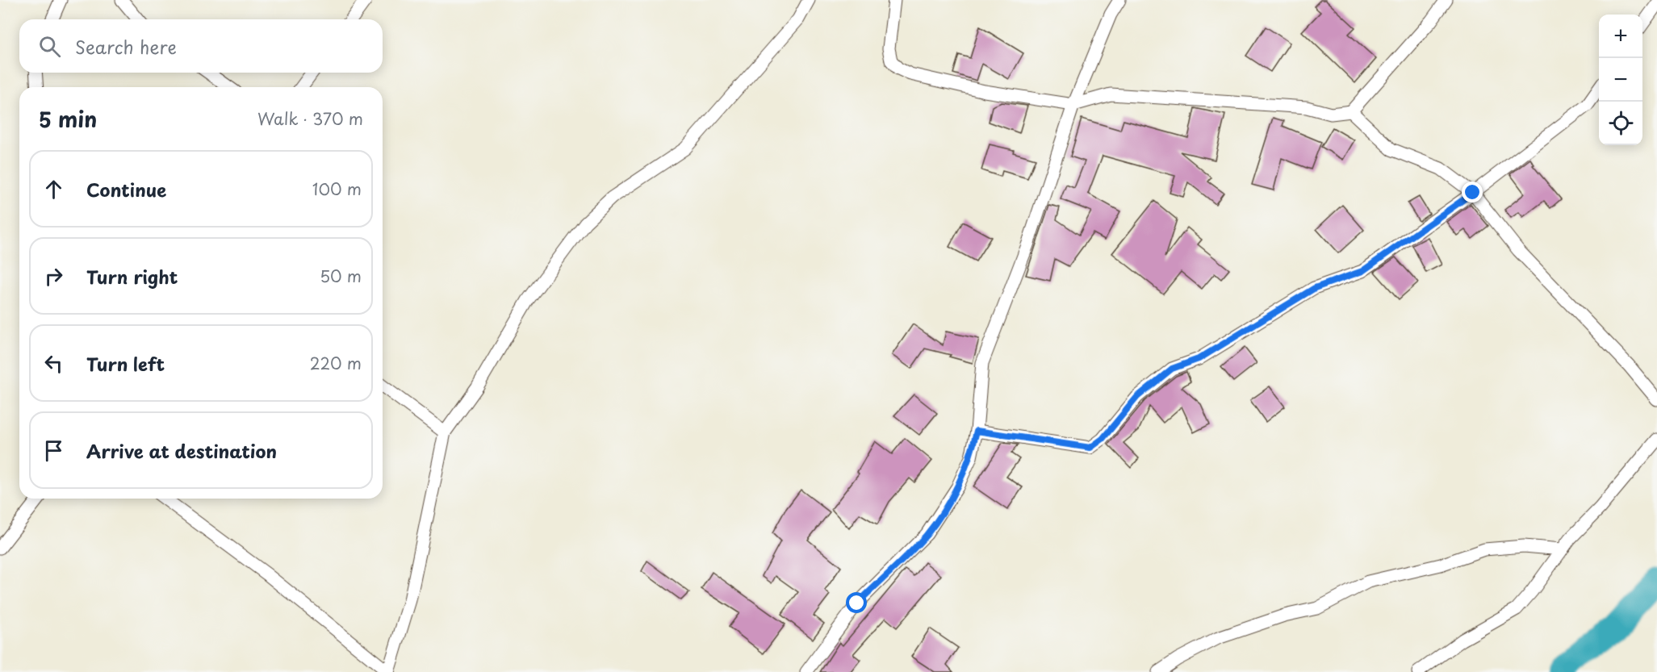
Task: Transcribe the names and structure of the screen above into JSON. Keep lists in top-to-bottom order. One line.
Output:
{"page":{"map_buttons":["+","−"],"search":"Search here","heading":["5 min","Walk · 370 m"],"list":[["Continue","100 m"],["Turn right","50 m"],["Turn left","220 m"],"Arrive at destination"]}}
